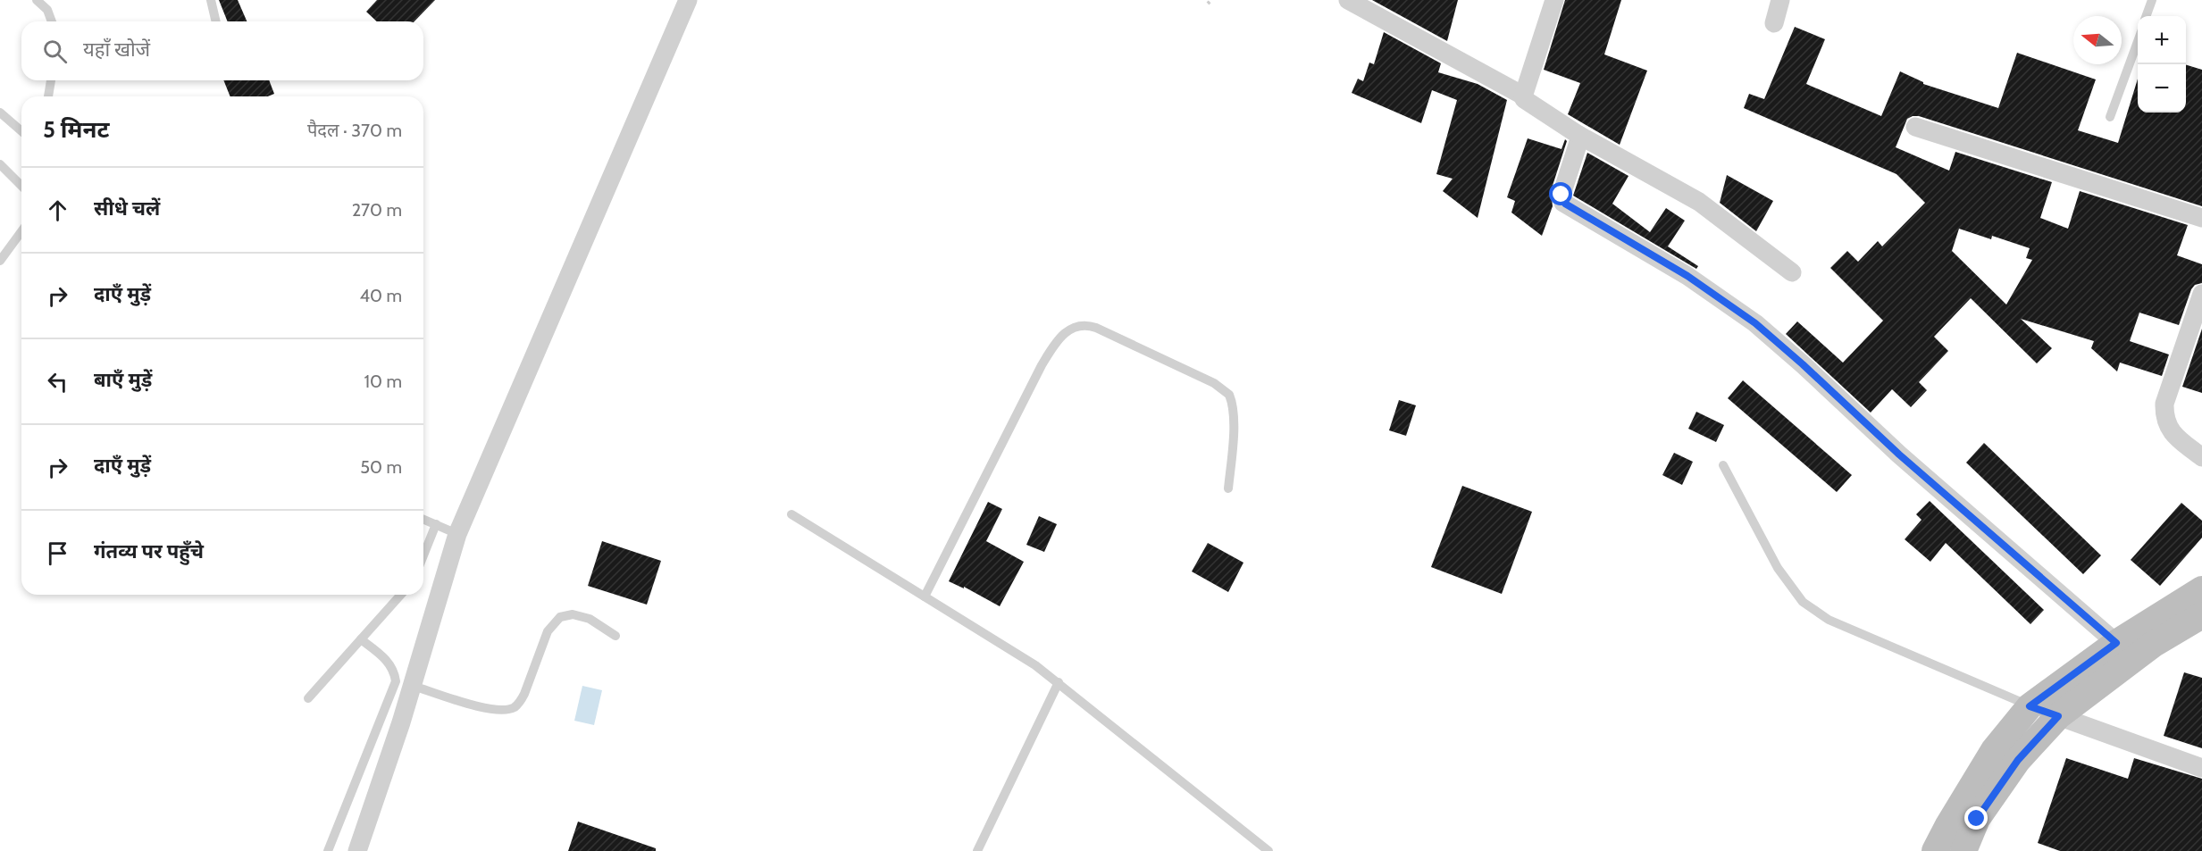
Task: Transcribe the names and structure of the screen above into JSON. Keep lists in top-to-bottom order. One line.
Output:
{"north":"left","page":{"map_buttons":["+","−"],"search":"यहाँ खोजें","heading":["5 मिनट","पैदल · 370 m"],"list":[["सीधे चलें","270 m"],["दाएँ मुड़ें","40 m"],["बाएँ मुड़ें","10 m"],["दाएँ मुड़ें","50 m"],"गंतव्य पर पहुँचे"]}}
